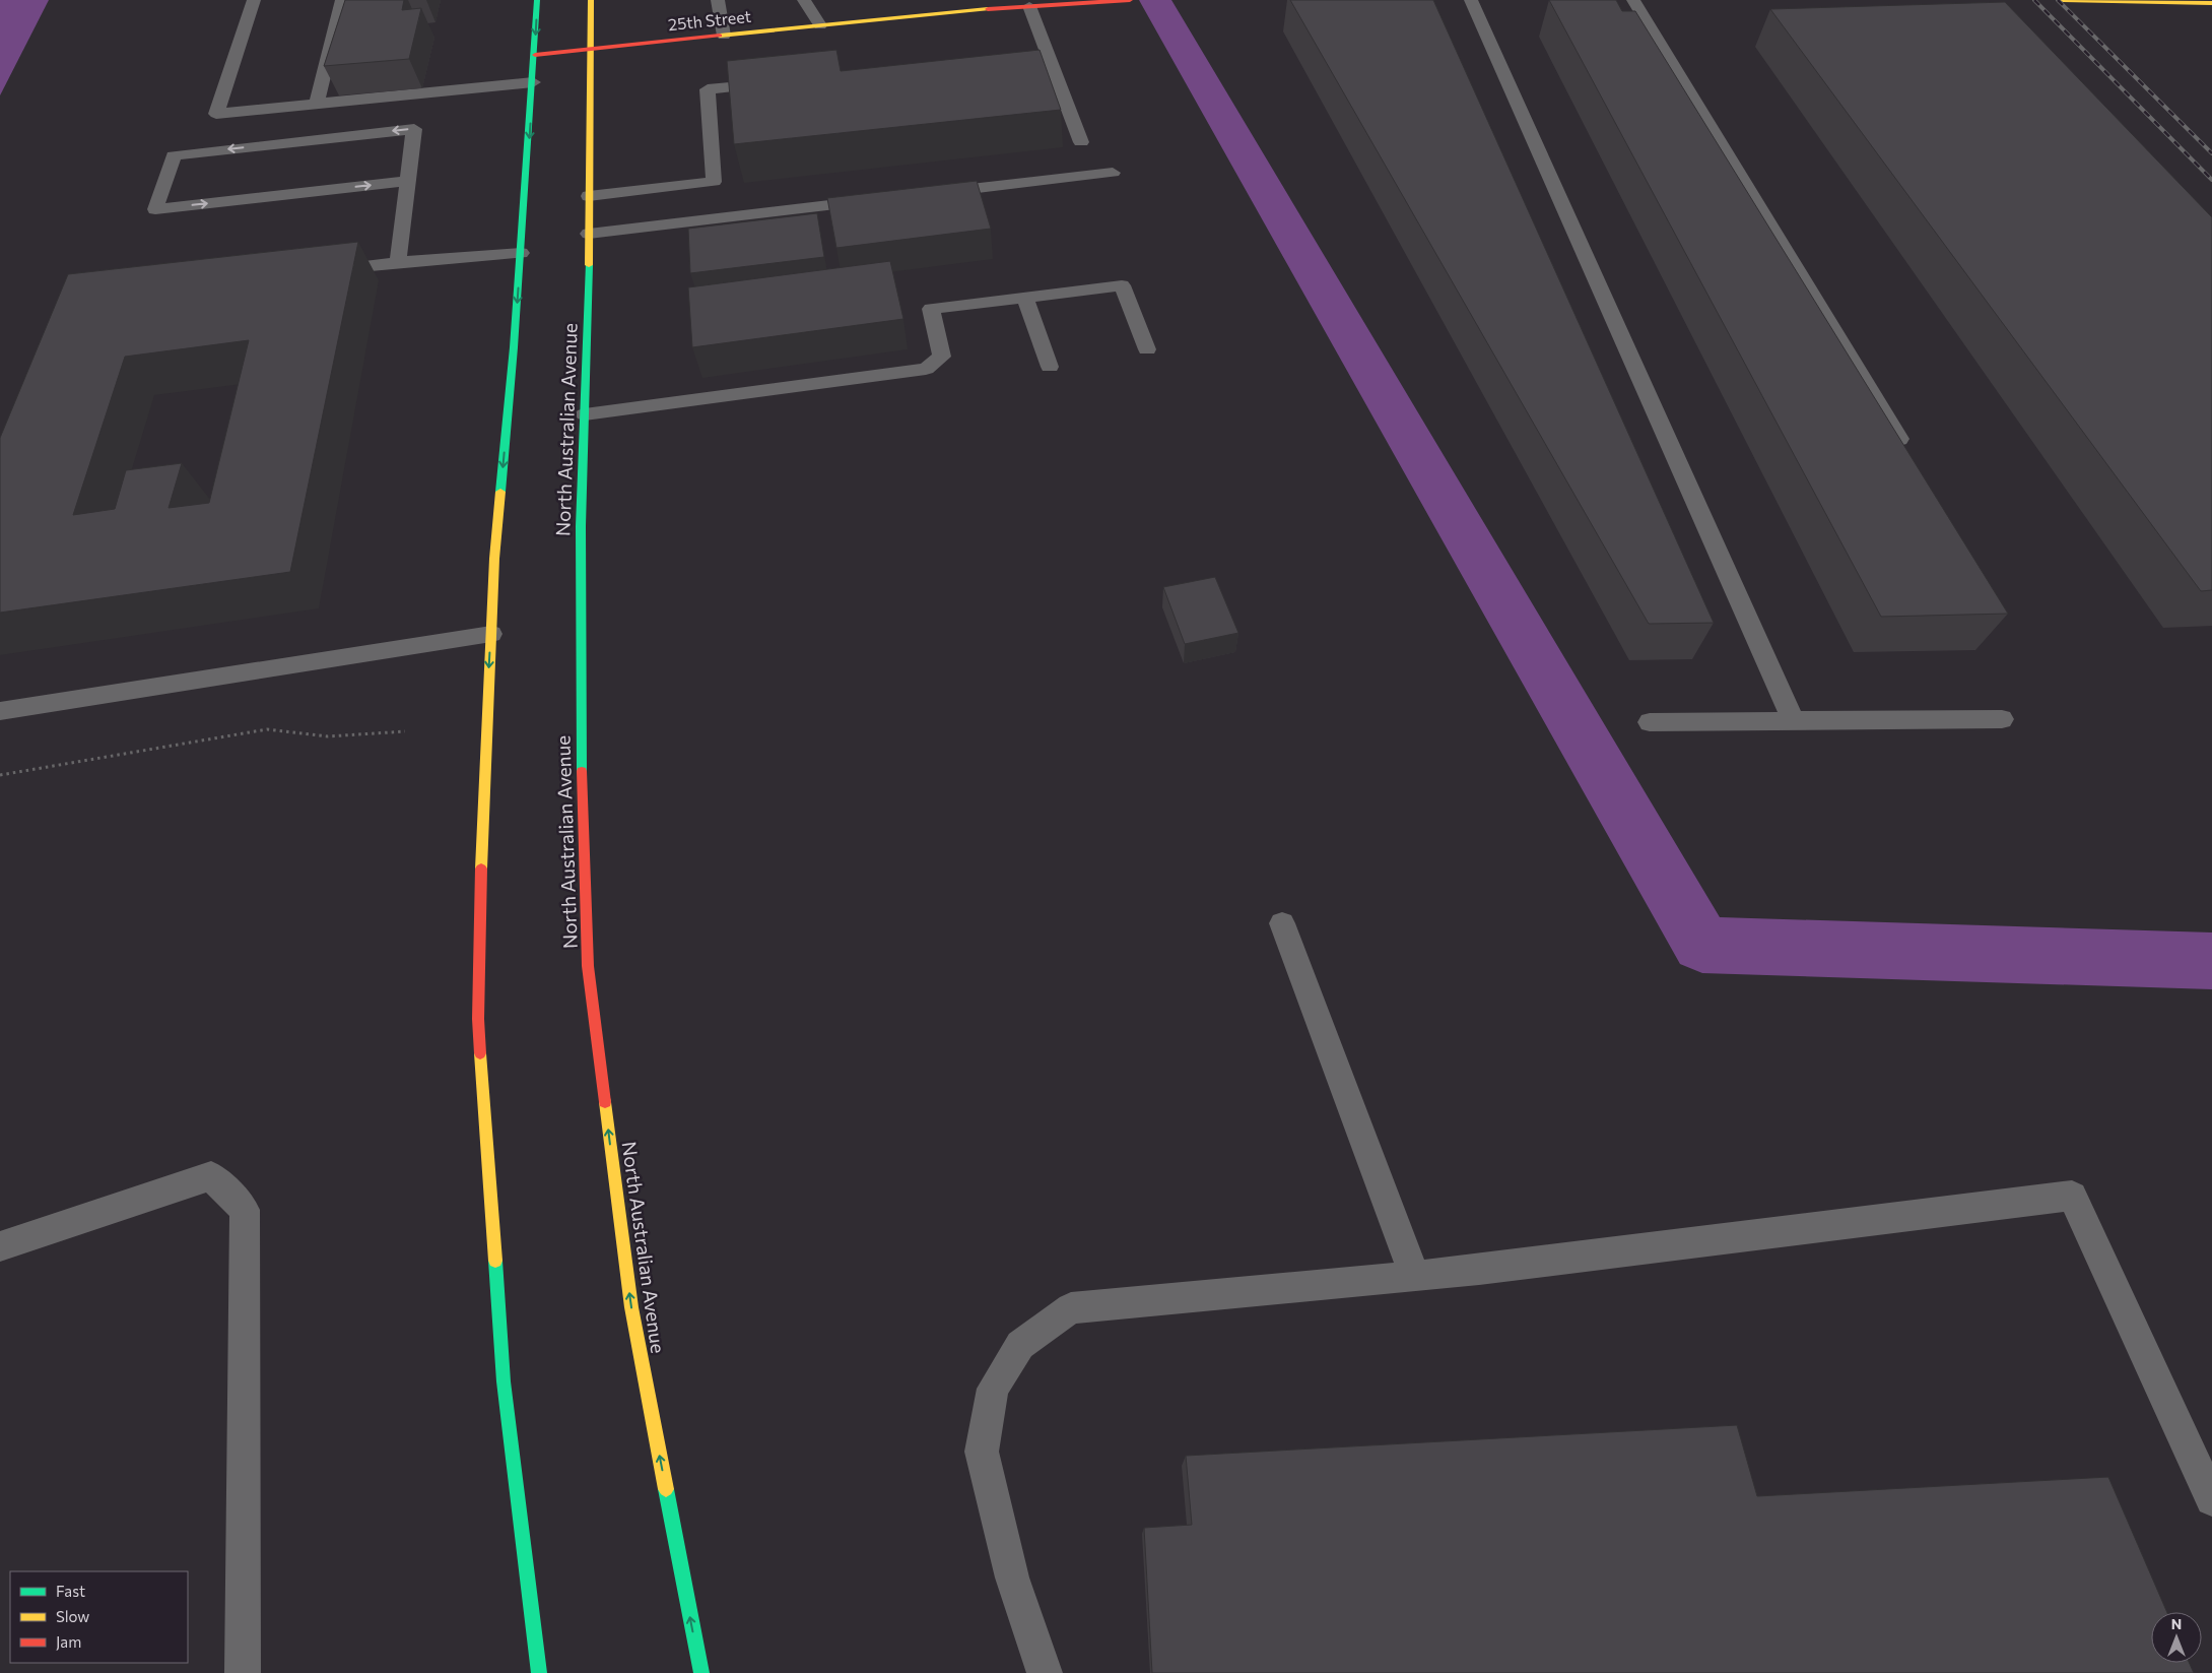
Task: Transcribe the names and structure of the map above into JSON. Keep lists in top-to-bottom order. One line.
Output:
{"streets":{"main road":["25th Street","North Australian Avenue"]},"crossings":[["25th Street","North Australian Avenue"]],"legend":["Fast","Slow","Jam"],"north":"top"}
